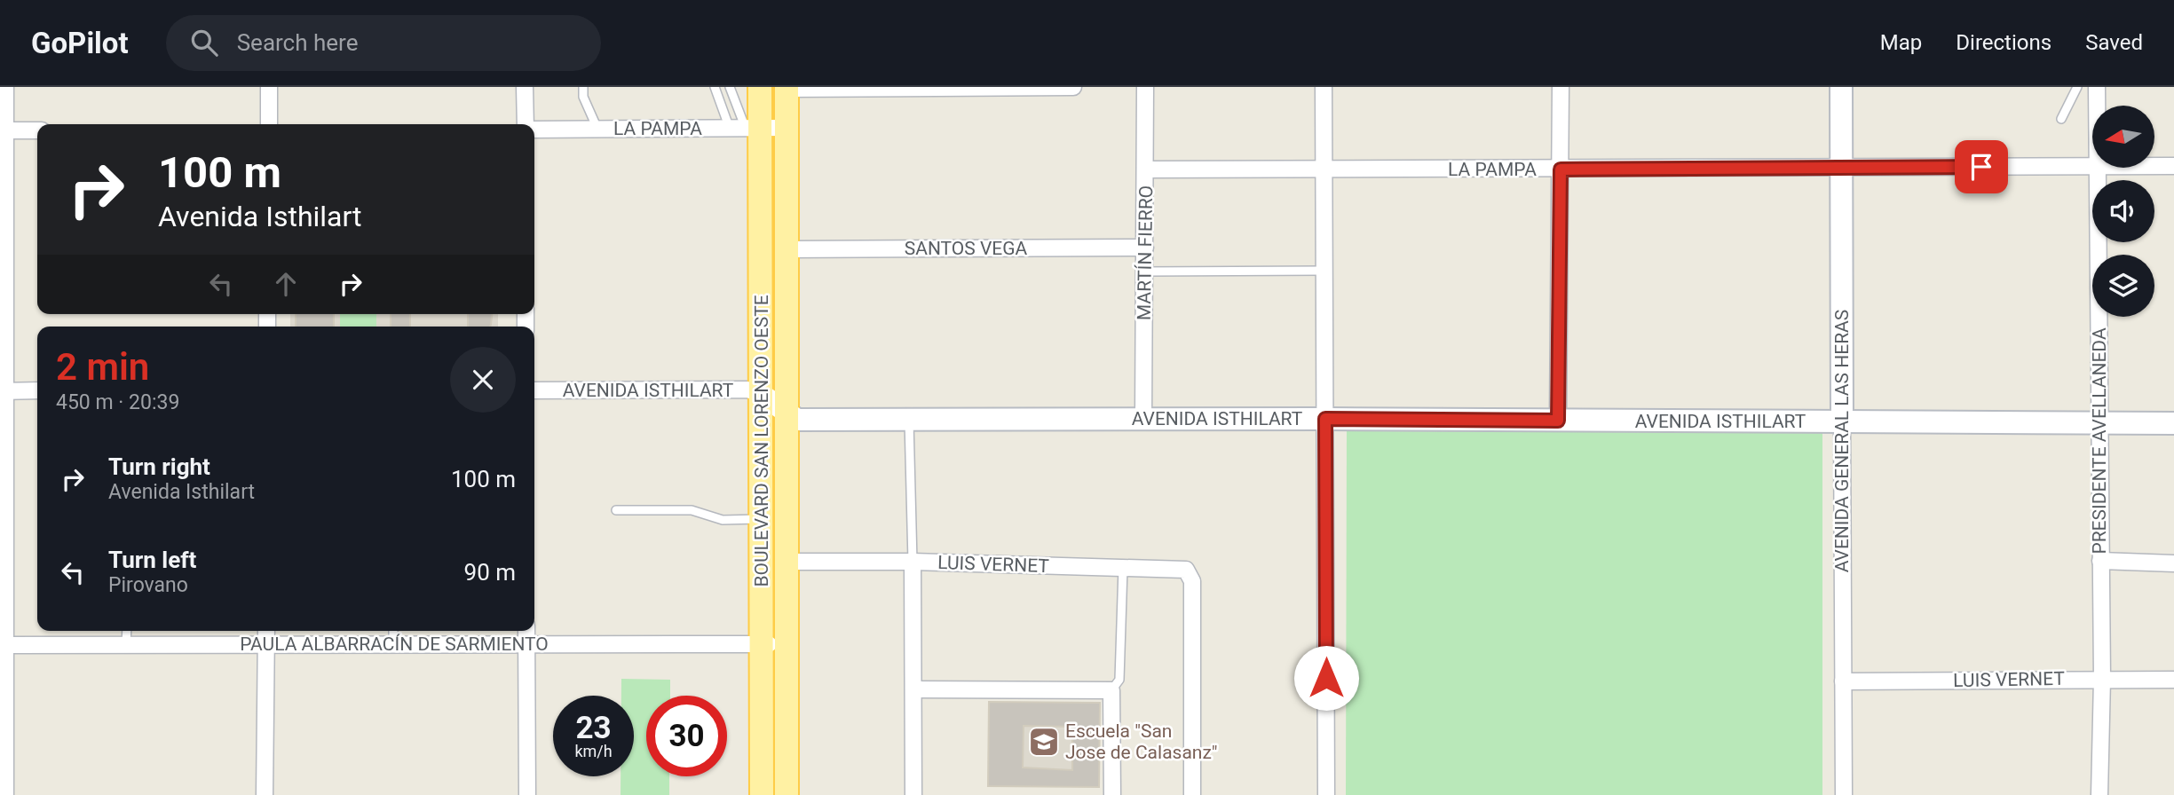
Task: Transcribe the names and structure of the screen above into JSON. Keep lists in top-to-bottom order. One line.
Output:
{"streets":{"main road":["BOULEVARD SAN LORENZO OESTE"],"street":["LA PAMPA","SANTOS VEGA","MARTÍN FIERRO","AVENIDA ISTHILART","AVENIDA GENERAL LAS HERAS","PRESIDENTE AVELLANEDA","LUIS VERNET","PAULA ALBARRACÍN DE SARMIENTO"]},"crossings":[["LA PAMPA","MARTÍN FIERRO"],["LA PAMPA","BOULEVARD SAN LORENZO OESTE"],["LA PAMPA","AVENIDA GENERAL LAS HERAS"],["SANTOS VEGA","MARTÍN FIERRO"],["SANTOS VEGA","BOULEVARD SAN LORENZO OESTE"],["MARTÍN FIERRO","AVENIDA ISTHILART"],["AVENIDA ISTHILART","BOULEVARD SAN LORENZO OESTE"],["AVENIDA ISTHILART","AVENIDA GENERAL LAS HERAS"],["AVENIDA ISTHILART","PRESIDENTE AVELLANEDA"],["BOULEVARD SAN LORENZO OESTE","LUIS VERNET"],["BOULEVARD SAN LORENZO OESTE","PAULA ALBARRACÍN DE SARMIENTO"],["AVENIDA GENERAL LAS HERAS","LUIS VERNET"],["PRESIDENTE AVELLANEDA","LUIS VERNET"]],"places":{"school or university":["Escuela \"San Jose de Calasanz\""]},"north":"left","page":{"header":"GoPilot","search":"Search here","nav":["Map","Directions","Saved"],"turn":["100 m","Avenida Isthilart"],"heading":["2 min","450 m · 20:39"],"list":[{"name":"Turn right","note":"Avenida Isthilart","value":"100 m"},{"name":"Turn left","note":"Pirovano","value":"90 m"}],"speed":"23 km/h","limit":"30"}}
